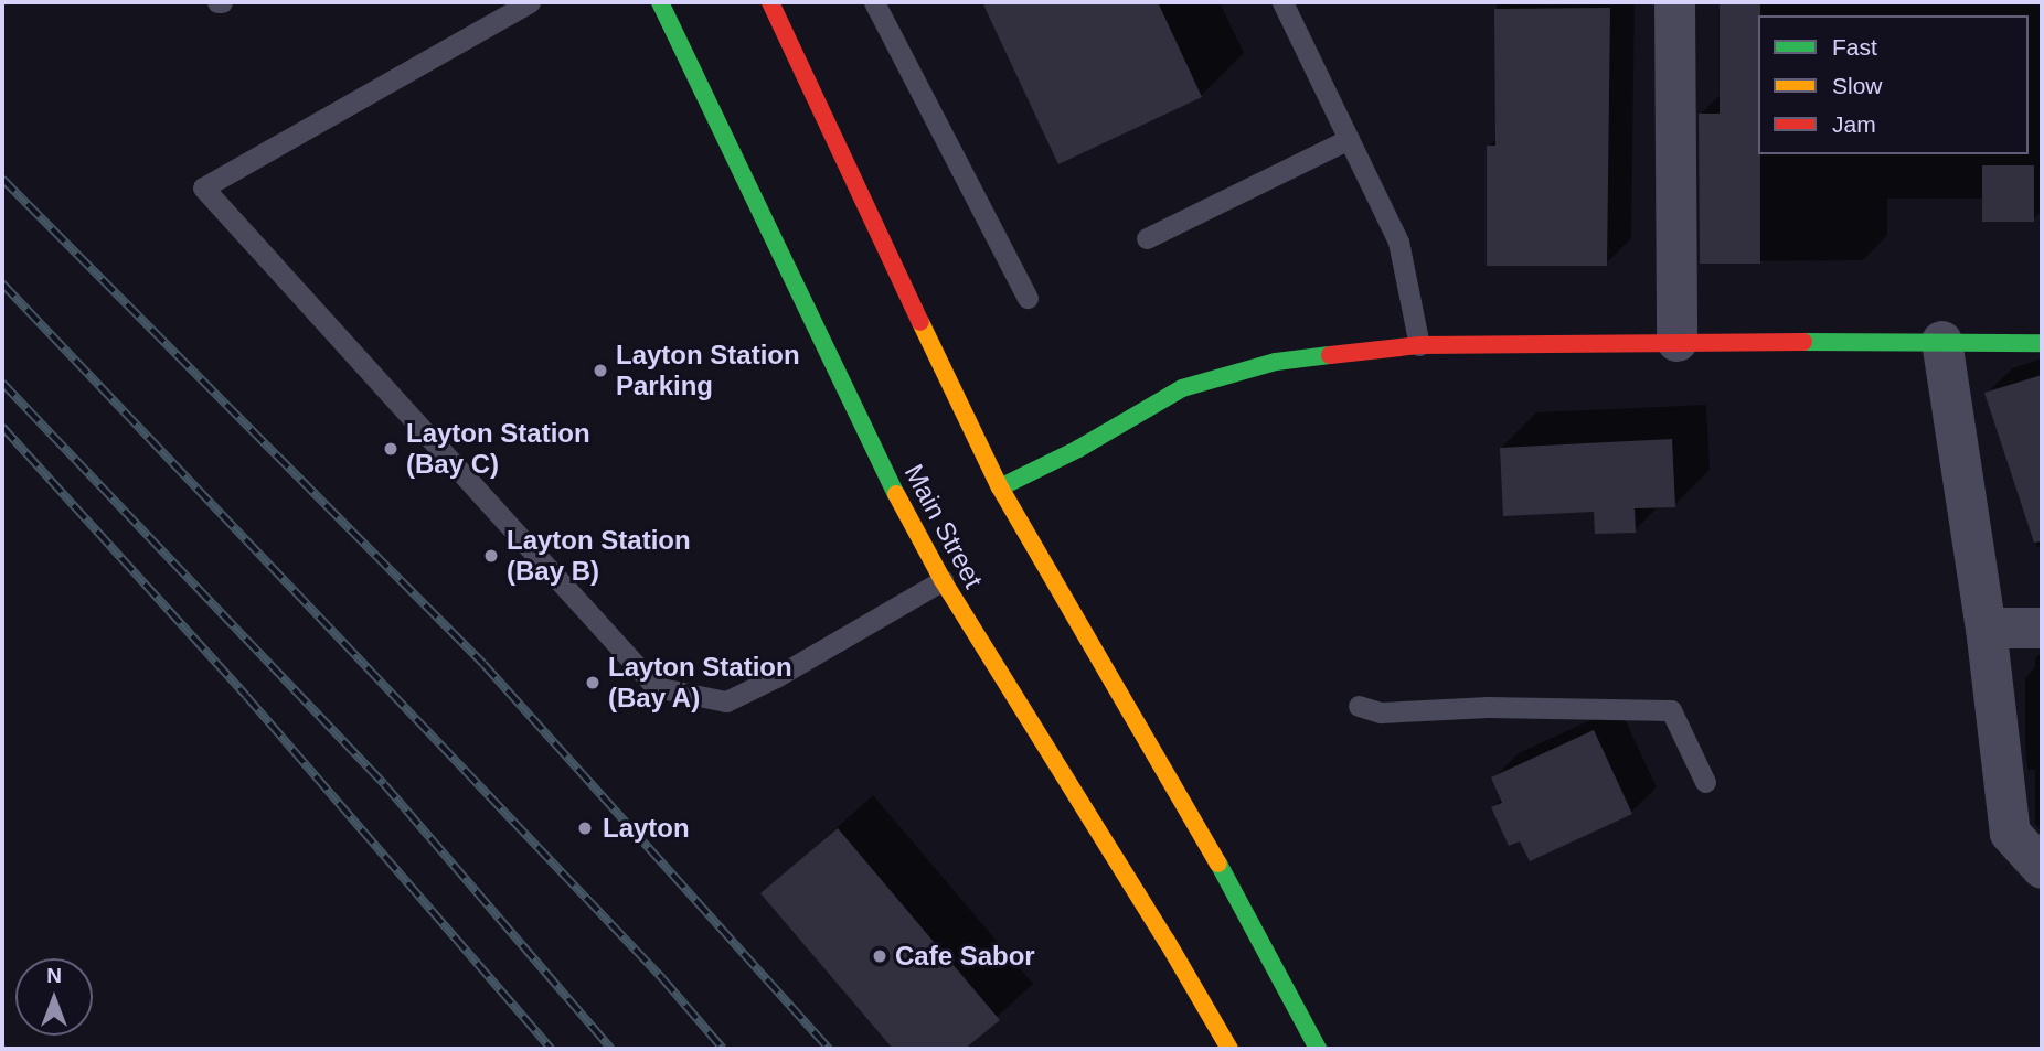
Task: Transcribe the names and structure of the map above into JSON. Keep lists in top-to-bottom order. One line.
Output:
{"streets":{"main road":["Main Street"]},"places":["Layton Station Parking","Layton Station (Bay C)","Layton Station (Bay B)","Layton Station (Bay A)","Layton","Cafe Sabor"],"legend":["Fast","Slow","Jam"],"north":"top"}
